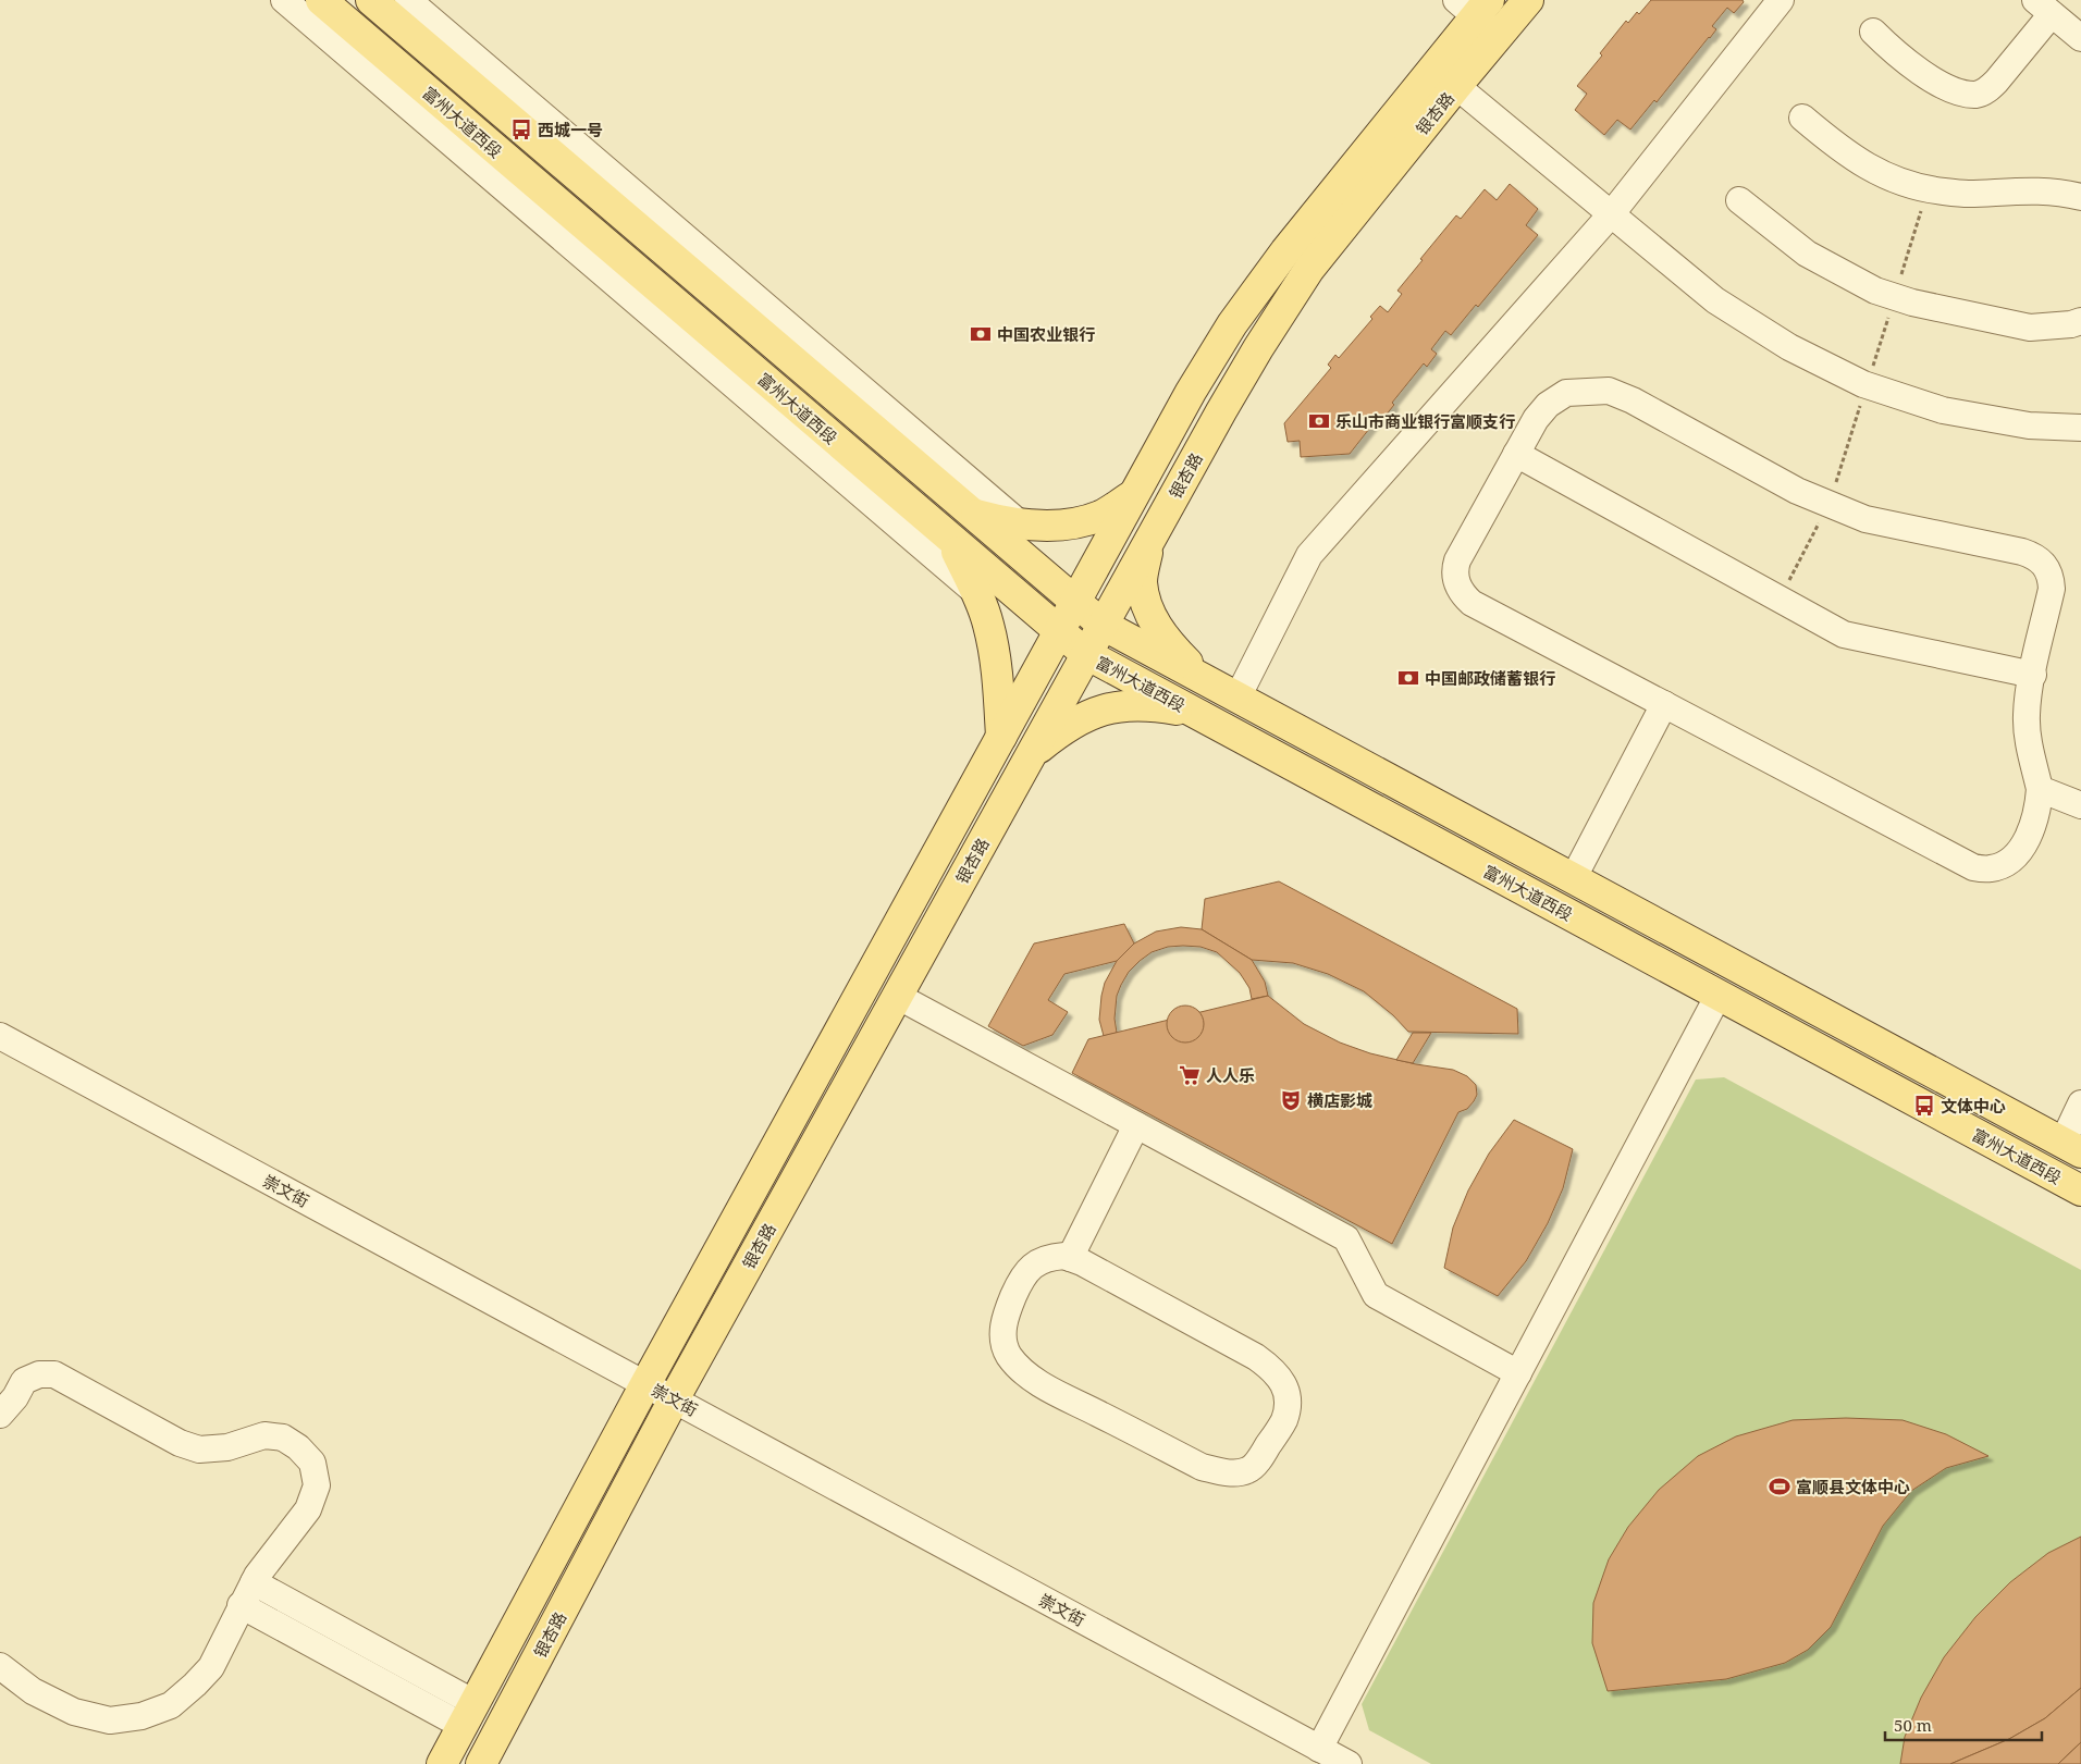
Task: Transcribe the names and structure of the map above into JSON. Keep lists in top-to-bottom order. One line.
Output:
{"streets":{"main road":["银杏路","富州大道西段"],"street":["崇文街"]},"crossings":[["银杏路","富州大道西段"],["银杏路","崇文街"]],"places":{"bus stop":["西城一号","文体中心"],"bank":["中国农业银行","乐山市商业银行富顺支行","中国邮政储蓄银行"],"supermarket":["人人乐"],"theatre":["横店影城"],"sports":["富顺县文体中心"]},"scale_bar":"50 m"}
